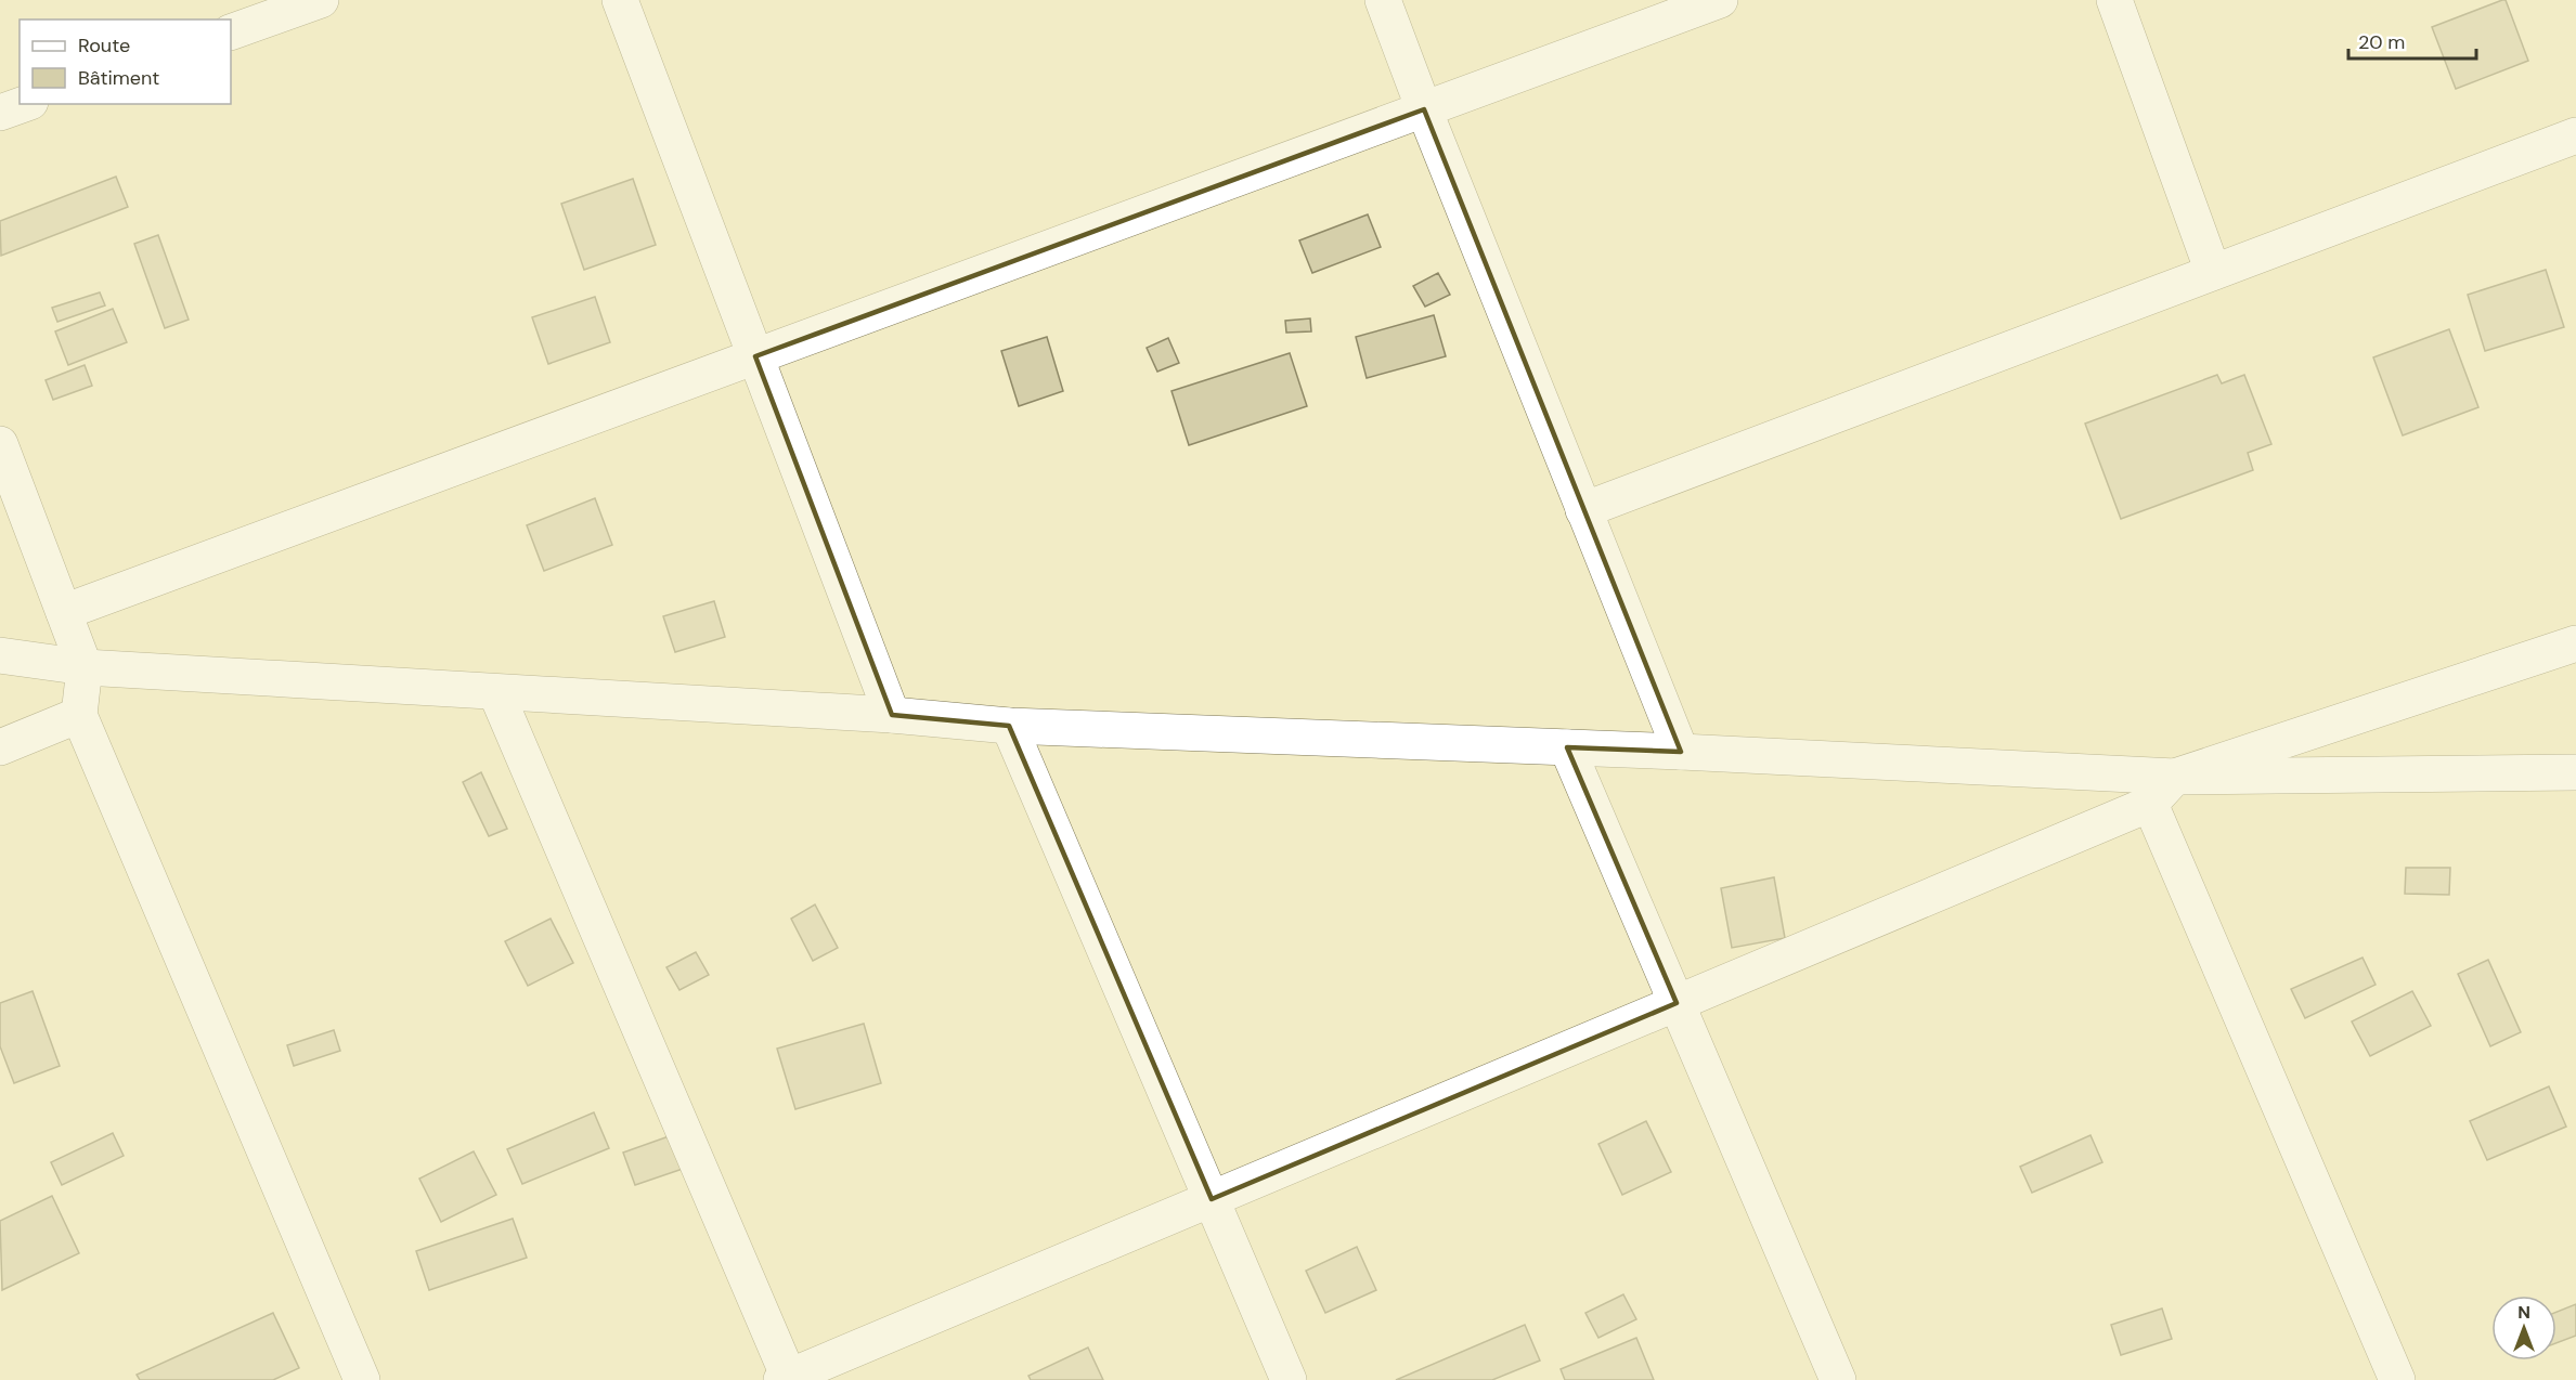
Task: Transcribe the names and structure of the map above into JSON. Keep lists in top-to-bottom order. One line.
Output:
{"legend":["Route","Bâtiment"],"scale_bar":"20 m","north":"top"}
